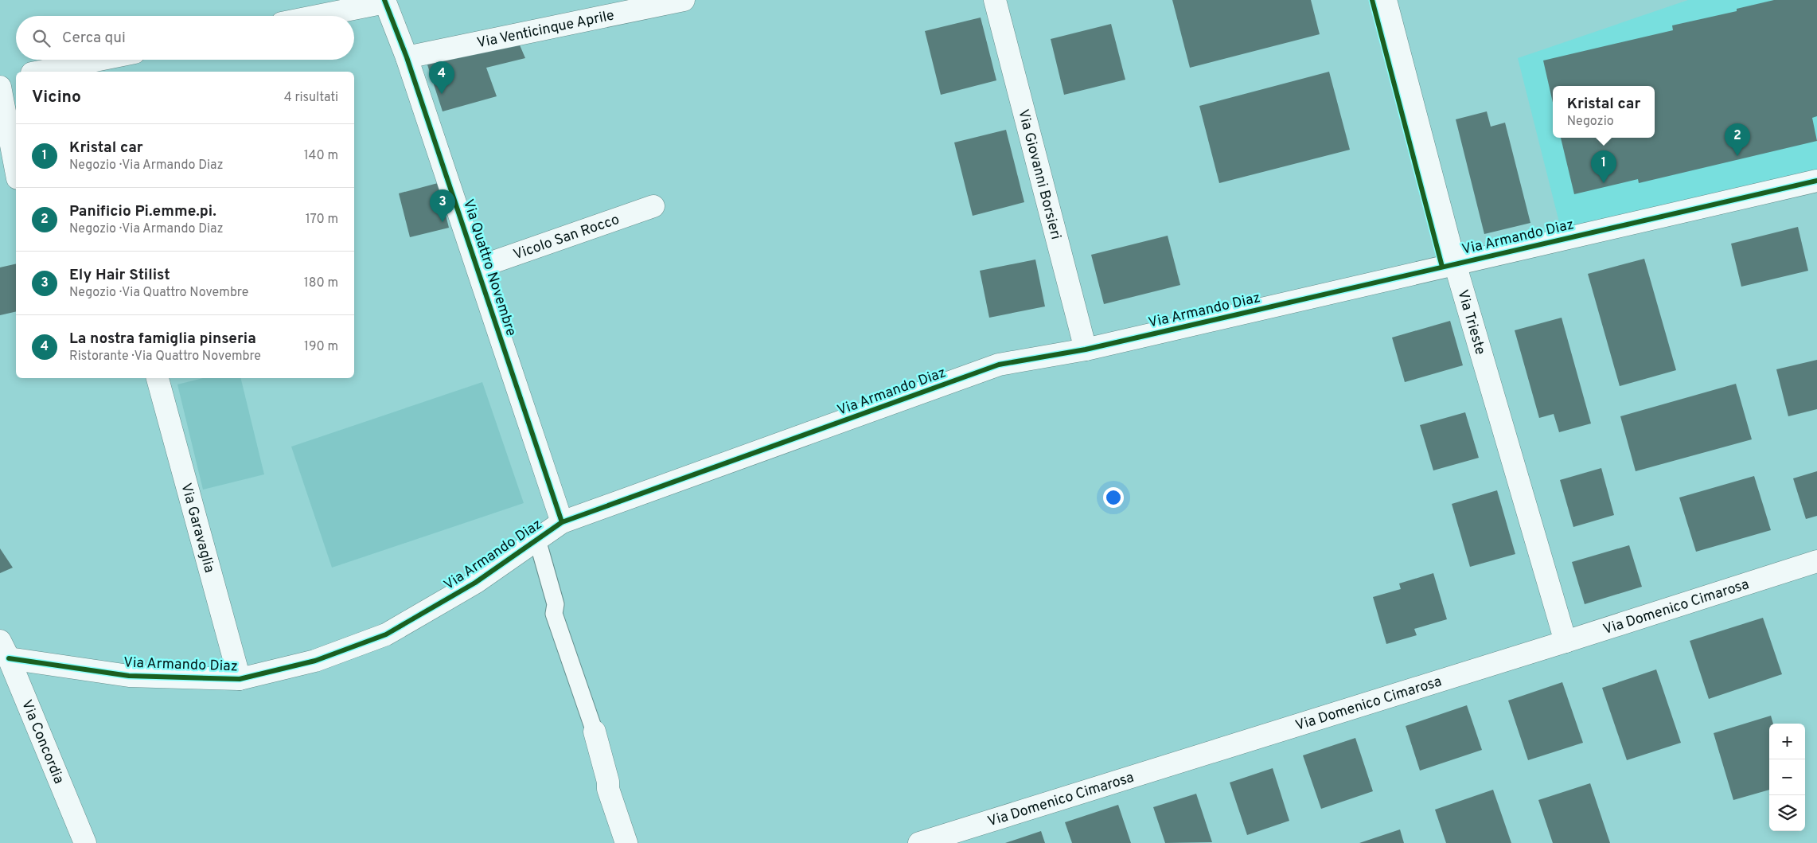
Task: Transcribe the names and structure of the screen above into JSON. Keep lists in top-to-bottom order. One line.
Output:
{"streets":{"street":["Via Venticinque Aprile","Via Giovanni Borsieri","Via Armando Diaz","Vicolo San Rocco","Via Quattro Novembre","Via Trieste","Via Garavaglia","Via Domenico Cimarosa","Via Concordia"]},"crossings":[["Via Venticinque Aprile","Via Quattro Novembre"],["Via Giovanni Borsieri","Via Armando Diaz"],["Via Armando Diaz","Via Quattro Novembre"],["Via Armando Diaz","Via Trieste"],["Via Armando Diaz","Via Garavaglia"],["Via Armando Diaz","Via Concordia"],["Vicolo San Rocco","Via Quattro Novembre"],["Via Trieste","Via Domenico Cimarosa"]],"page":{"search":"Cerca qui","pins":["4","2","1","3"],"heading":["Vicino","4 risultati"],"popup":["Kristal car","Negozio"],"list":[{"mark":"1","name":"Kristal car","note":"Negozio · Via Armando Diaz","value":"140 m"},{"mark":"2","name":"Panificio Pi.emme.pi.","note":"Negozio · Via Armando Diaz","value":"170 m"},{"mark":"3","name":"Ely Hair Stilist","note":"Negozio · Via Quattro Novembre","value":"180 m"},{"mark":"4","name":"La nostra famiglia pinseria","note":"Ristorante · Via Quattro Novembre","value":"190 m"}],"map_buttons":["+","−"]}}
